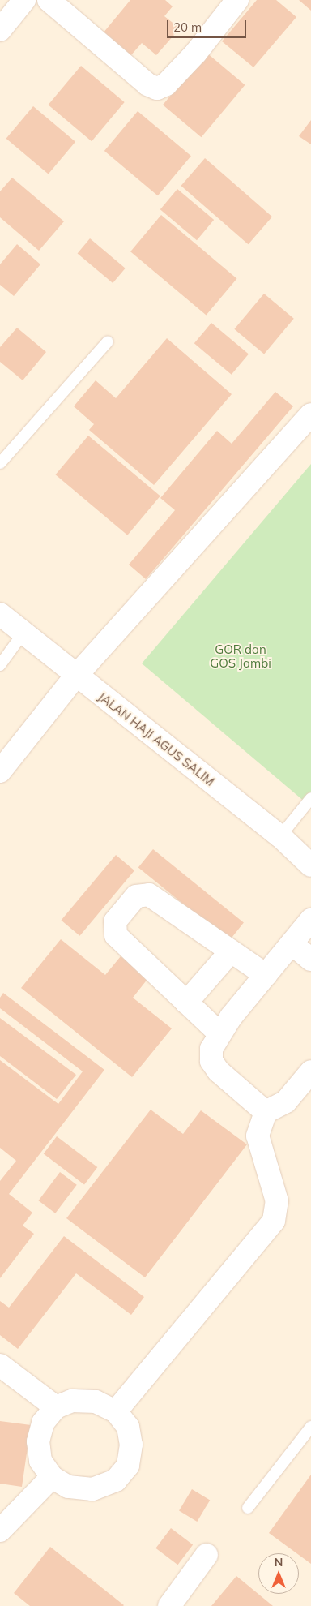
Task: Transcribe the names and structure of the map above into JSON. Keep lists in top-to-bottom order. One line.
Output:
{"streets":{"street":["JALAN HAJI AGUS SALIM"]},"parks":["GOR dan GOS Jambi"],"scale_bar":"20 m","north":"top"}
